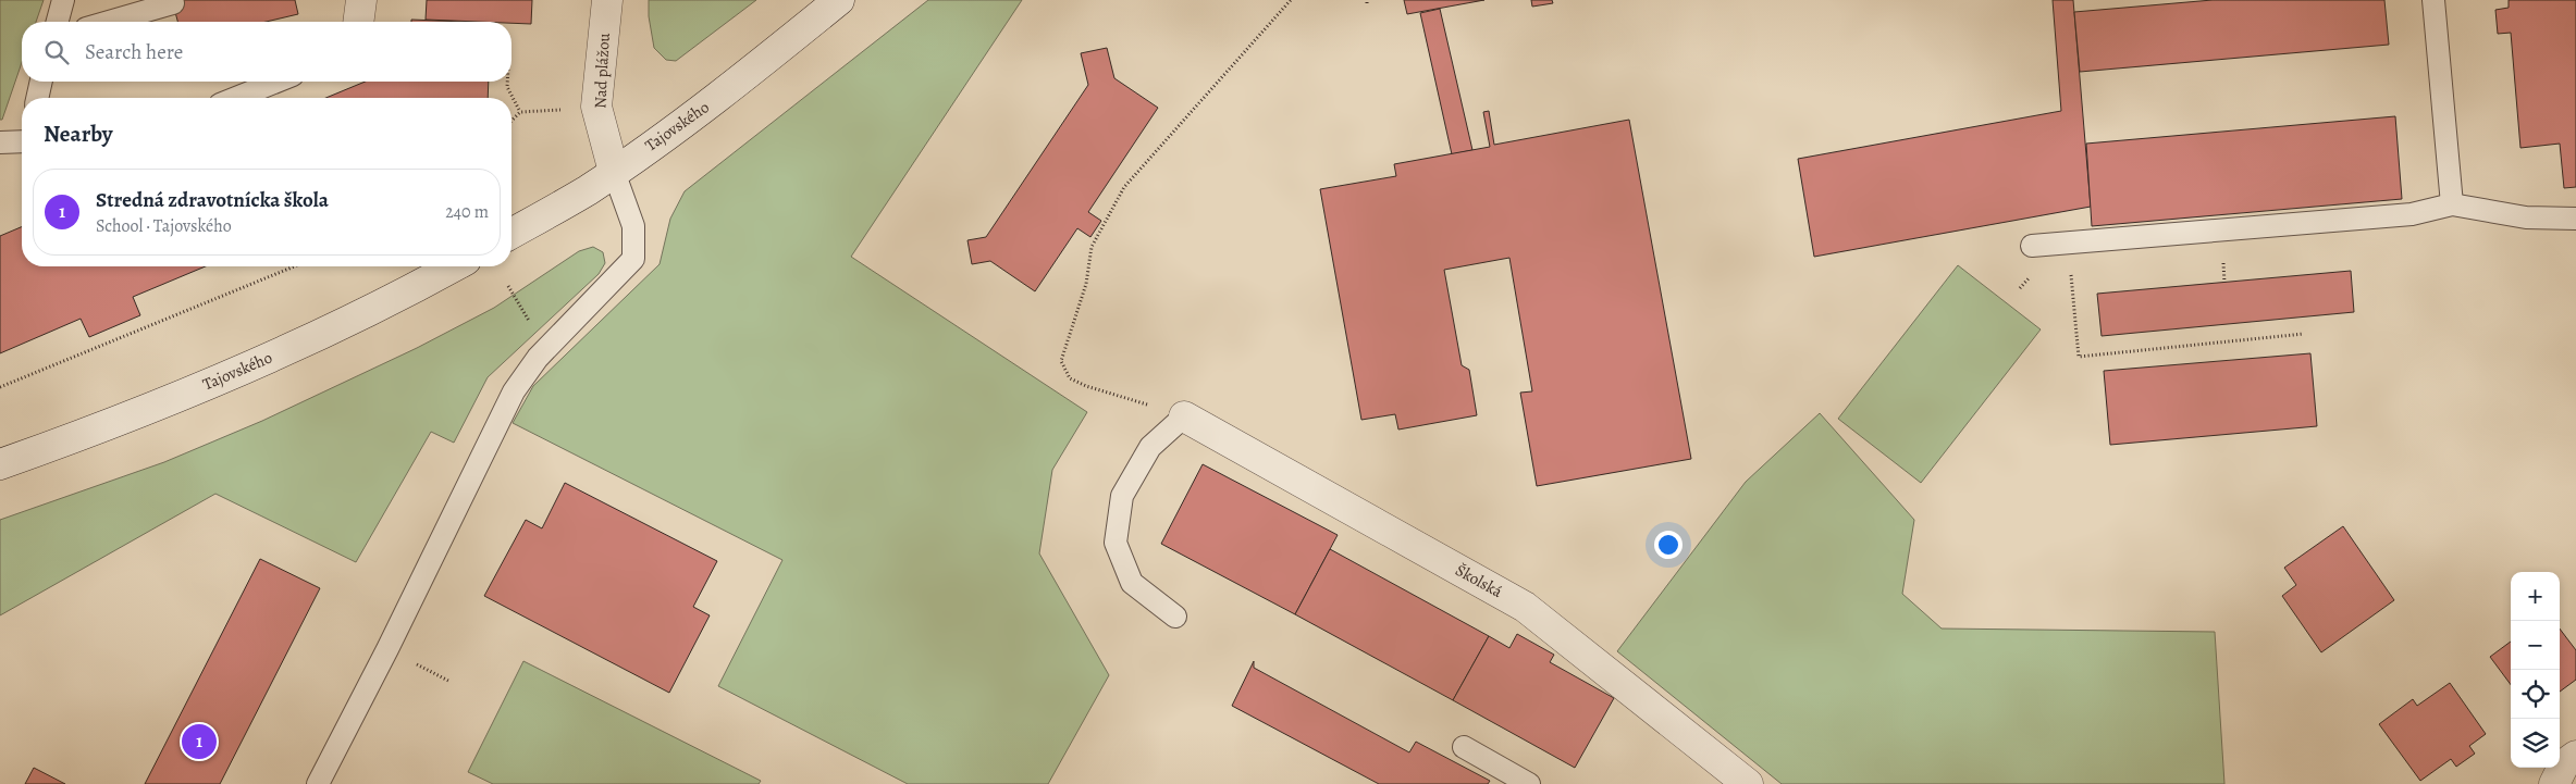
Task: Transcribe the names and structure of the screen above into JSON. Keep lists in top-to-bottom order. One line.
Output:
{"streets":{"main road":["Nad plážou","Tajovského","Školská"]},"crossings":[["Nad plážou","Tajovského"]],"page":{"search":"Search here","heading":"Nearby","list":[{"mark":"1","name":"Stredná zdravotnícka škola","note":"School · Tajovského","value":"240 m"}],"map_buttons":["+","−"],"pins":"1"}}
